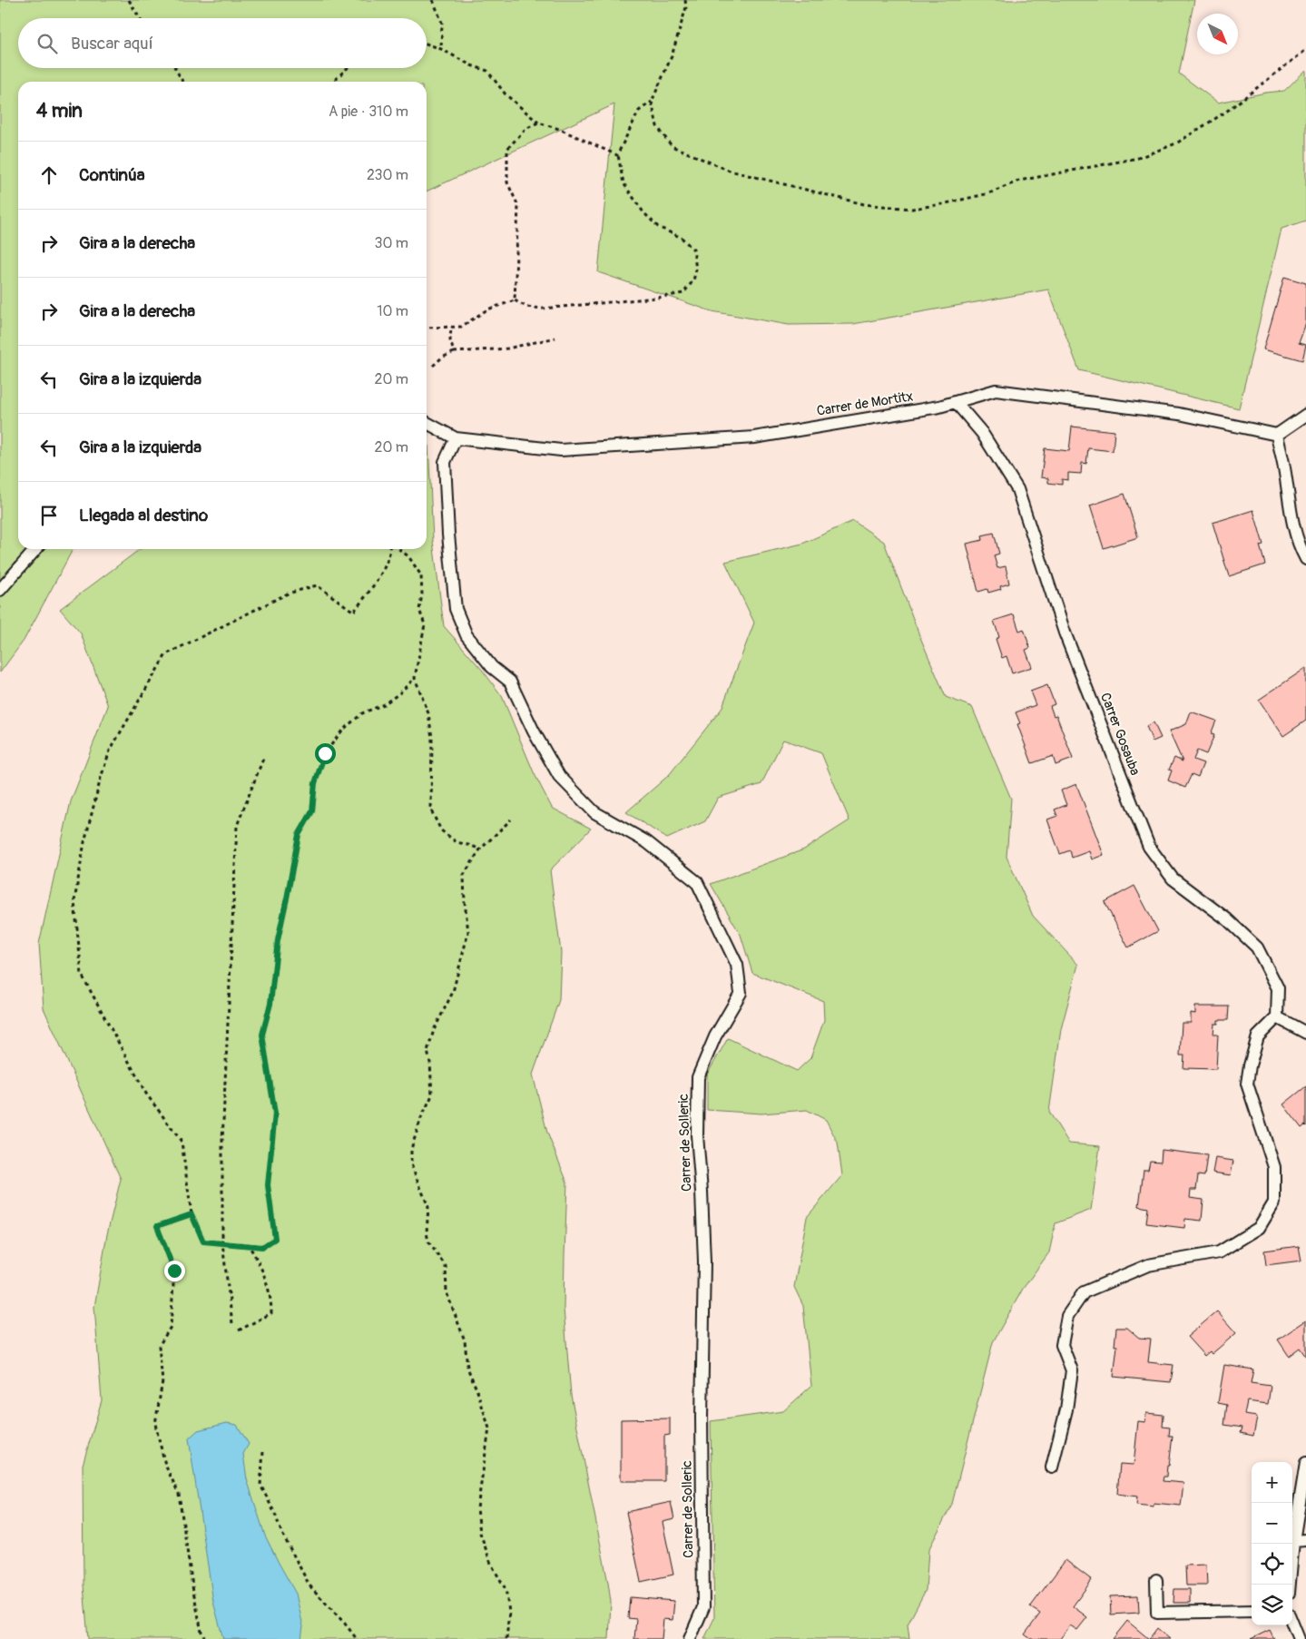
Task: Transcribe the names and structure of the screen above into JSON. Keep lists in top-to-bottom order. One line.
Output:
{"streets":{"street":["Carrer de Mortitx","Carrer Gosauba","Carrer de Solleric"]},"crossings":[["Carrer de Mortitx","Carrer Gosauba"],["Carrer de Mortitx","Carrer de Solleric"]],"north":"bottom right","page":{"search":"Buscar aquí","heading":["4 min","A pie · 310 m"],"list":[["Continúa","230 m"],["Gira a la derecha","30 m"],["Gira a la derecha","10 m"],["Gira a la izquierda","20 m"],["Gira a la izquierda","20 m"],"Llegada al destino"],"map_buttons":["+","−"]}}
